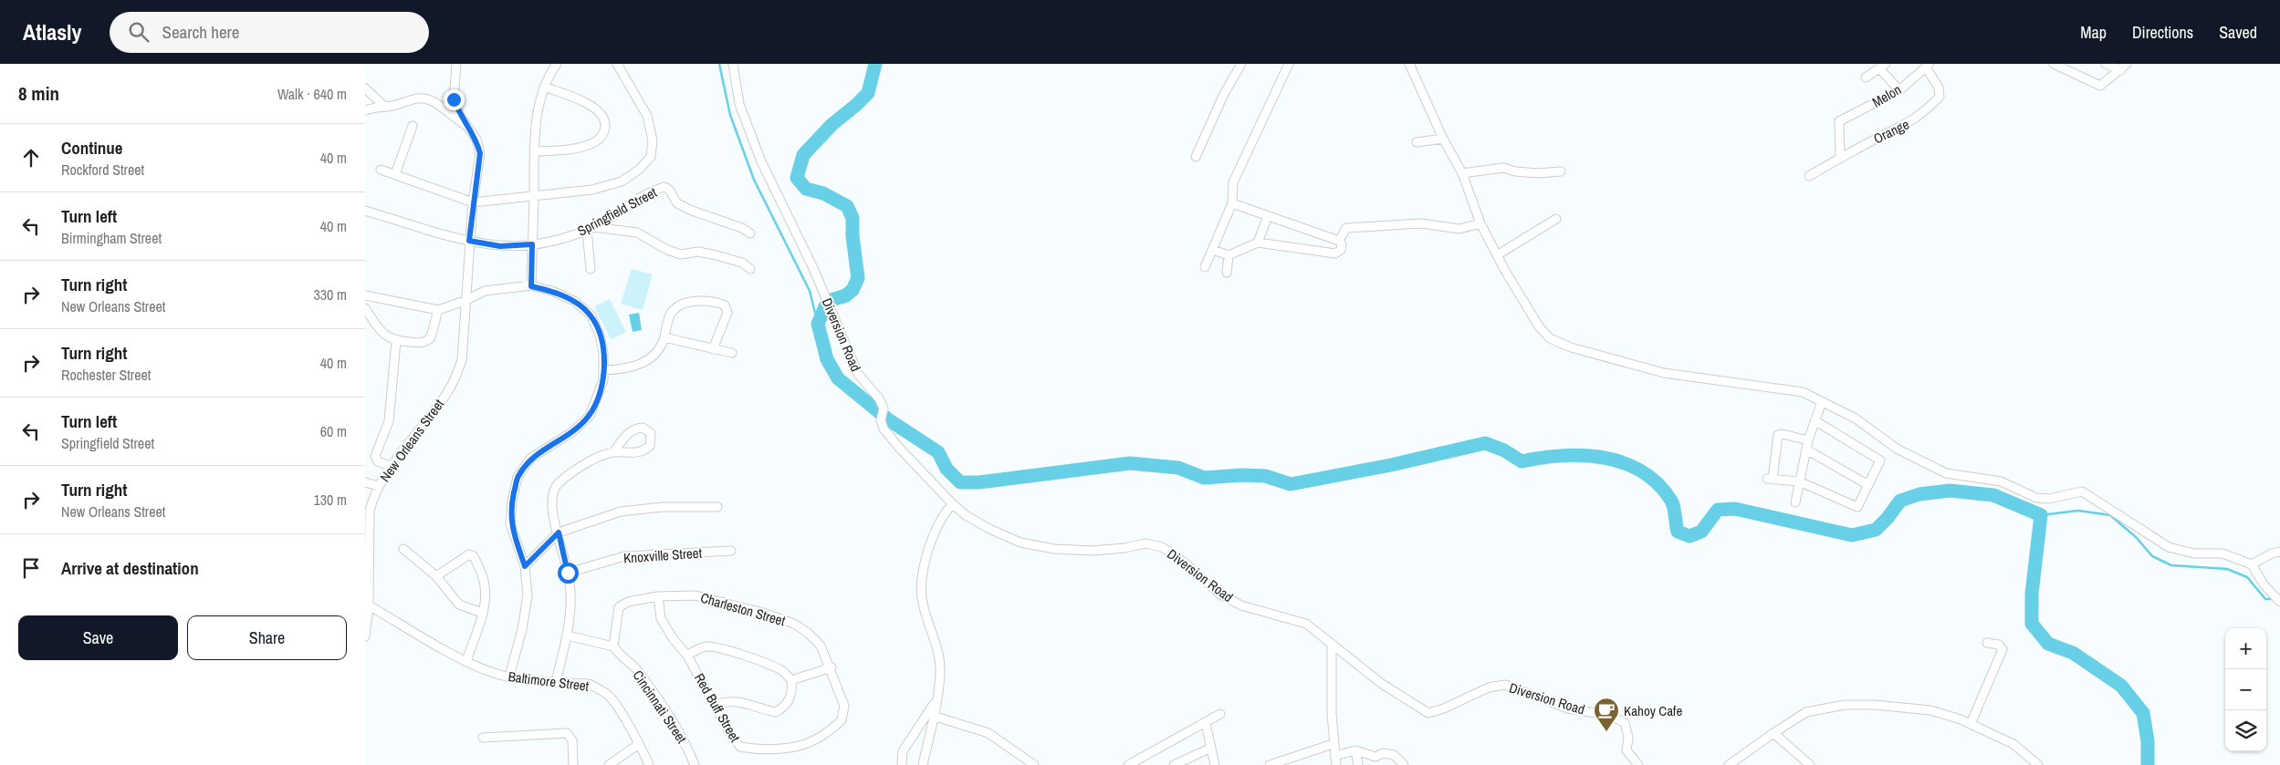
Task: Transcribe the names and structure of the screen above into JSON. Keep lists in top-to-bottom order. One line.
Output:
{"streets":{"street":["Melon","Orange","Springfield Street","Diversion Road","New Orleans Street","Knoxville Street","Charleston Street","Baltimore Street","Cincinnati Street","Red Buff Street"]},"crossings":[["Melon","Orange"],["Springfield Street","New Orleans Street"],["New Orleans Street","Baltimore Street"],["Charleston Street","Cincinnati Street"],["Charleston Street","Red Buff Street"]],"places":{"cafe":["Kahoy Cafe"]},"page":{"header":"Atlasly","search":"Search here","nav":["Map","Directions","Saved"],"heading":["8 min","Walk · 640 m"],"list":[["Continue","Rockford Street","40 m"],["Turn left","Birmingham Street","40 m"],["Turn right","New Orleans Street","330 m"],["Turn right","Rochester Street","40 m"],["Turn left","Springfield Street","60 m"],["Turn right","New Orleans Street","130 m"],"Arrive at destination"],"buttons":["Save","Share"],"map_buttons":["+","−"]}}
